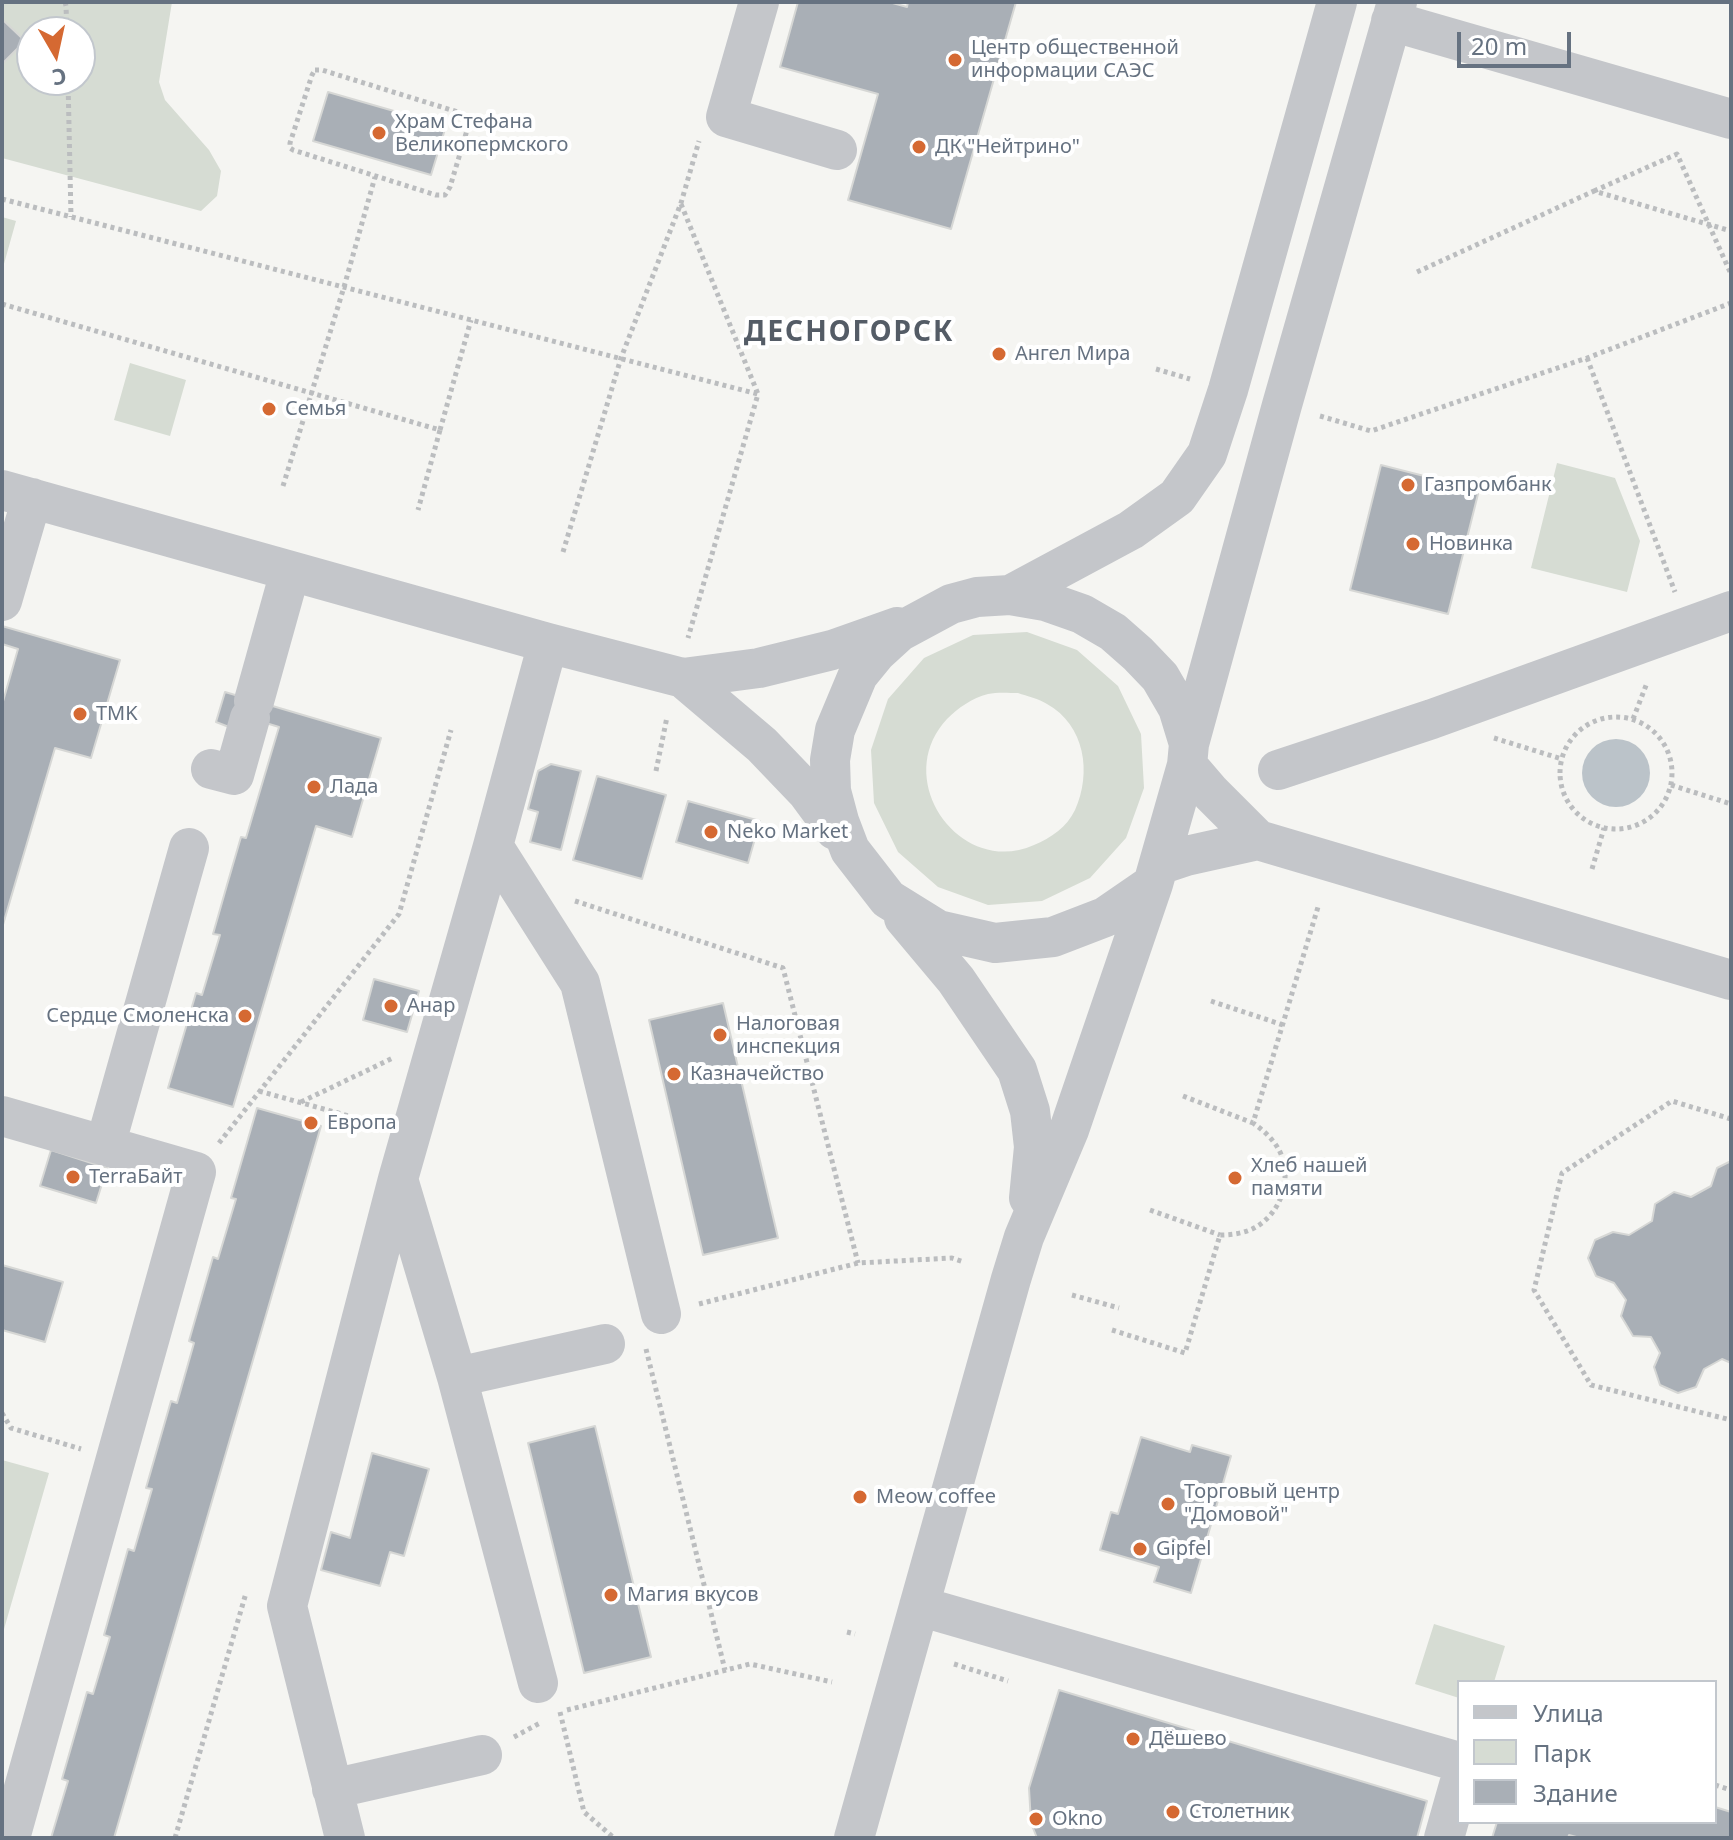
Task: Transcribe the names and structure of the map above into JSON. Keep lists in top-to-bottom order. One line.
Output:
{"districts":["ДЕСНОГОРСК"],"places":["Центр общественной информации САЭС","Храм Стефана Великопермского","ДК \"Нейтрино\"","Ангел Мира","Семья","Газпромбанк","Новинка","TMK","Лада","Neko Market","Анар","Сердце Смоленска","Налоговая инспекция","Казначейство","Европа","TerraБайт","Хлеб нашей памяти","Meow coffee","Торговый центр \"Домовой\"","Gipfel","Магия вкусов","Дёшево","Столетник","Okno"],"legend":["Улица","Парк","Здание"],"scale_bar":"20 m","north":"bottom"}
